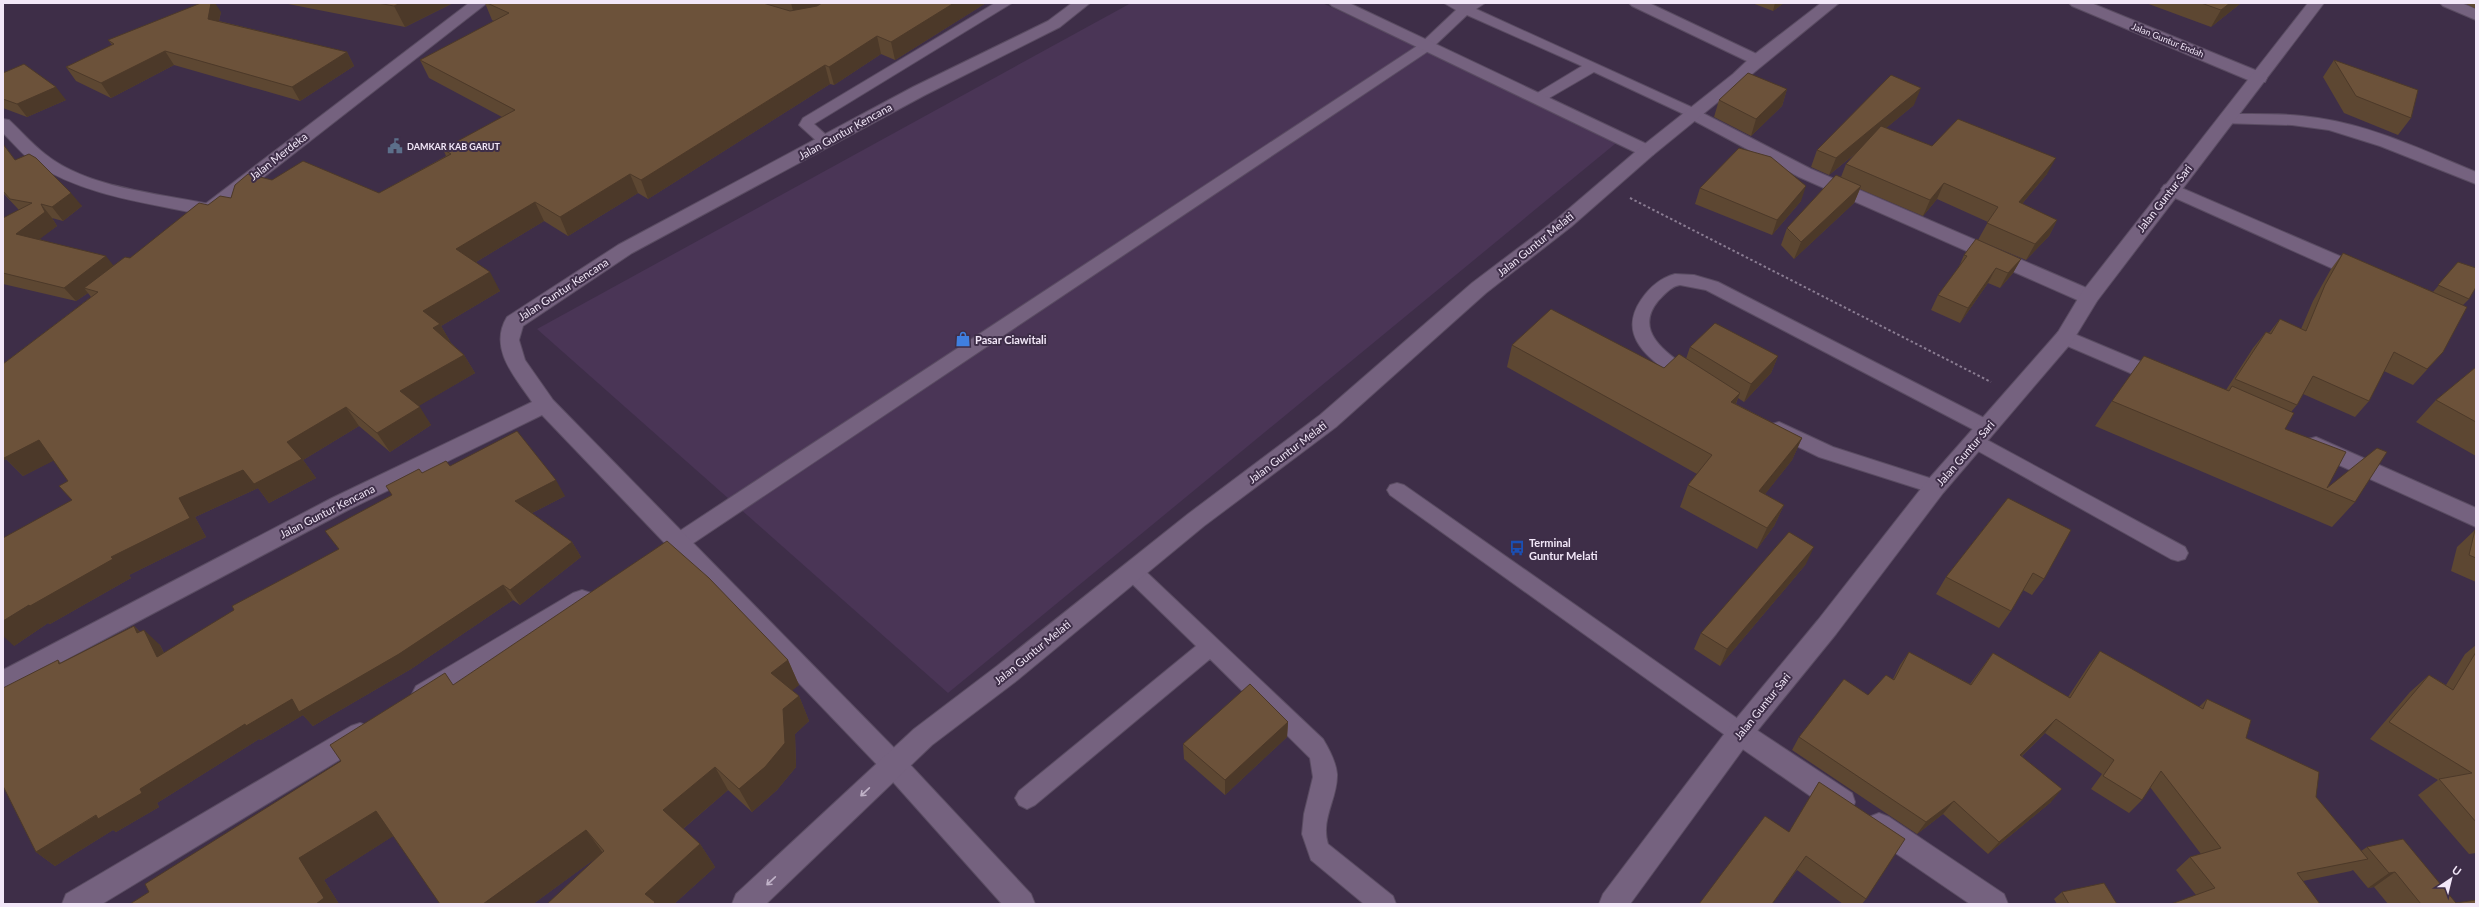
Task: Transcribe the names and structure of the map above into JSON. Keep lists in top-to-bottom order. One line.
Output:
{"streets":{"street":["Jalan Guntur Endah","Jalan Guntur Kencana","Jalan Merdeka","Jalan Guntur Sari","Jalan Guntur Melati"]},"crossings":[["Jalan Guntur Endah","Jalan Guntur Sari"]],"places":{"public building":["DAMKAR KAB GARUT"],"shop":["Pasar Ciawitali"],"bus stop":["Terminal Guntur Melati"]},"north":"top right"}
